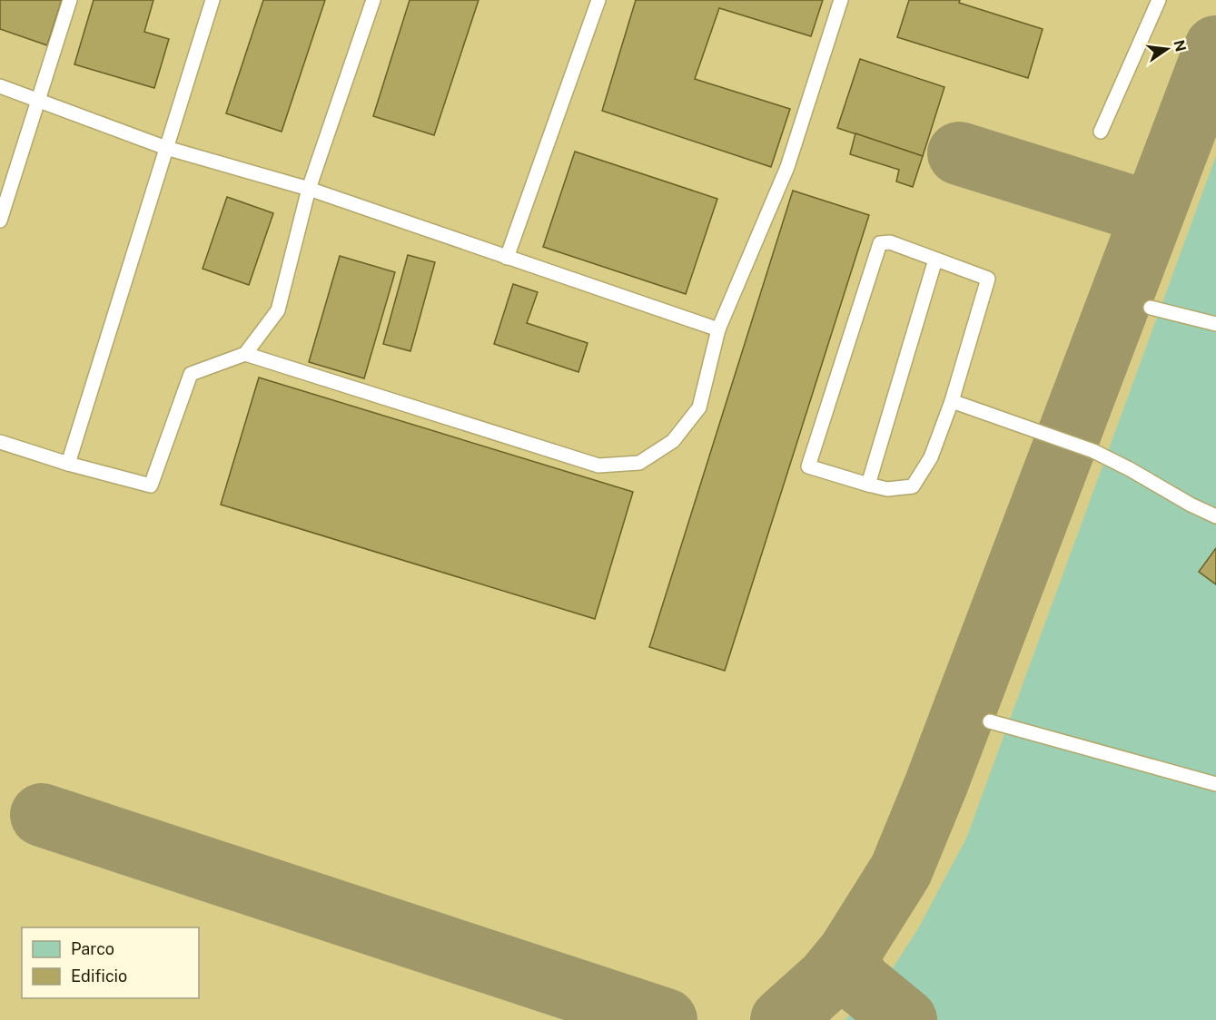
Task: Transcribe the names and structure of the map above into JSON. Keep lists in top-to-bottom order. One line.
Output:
{"legend":["Parco","Edificio"],"north":"right"}
